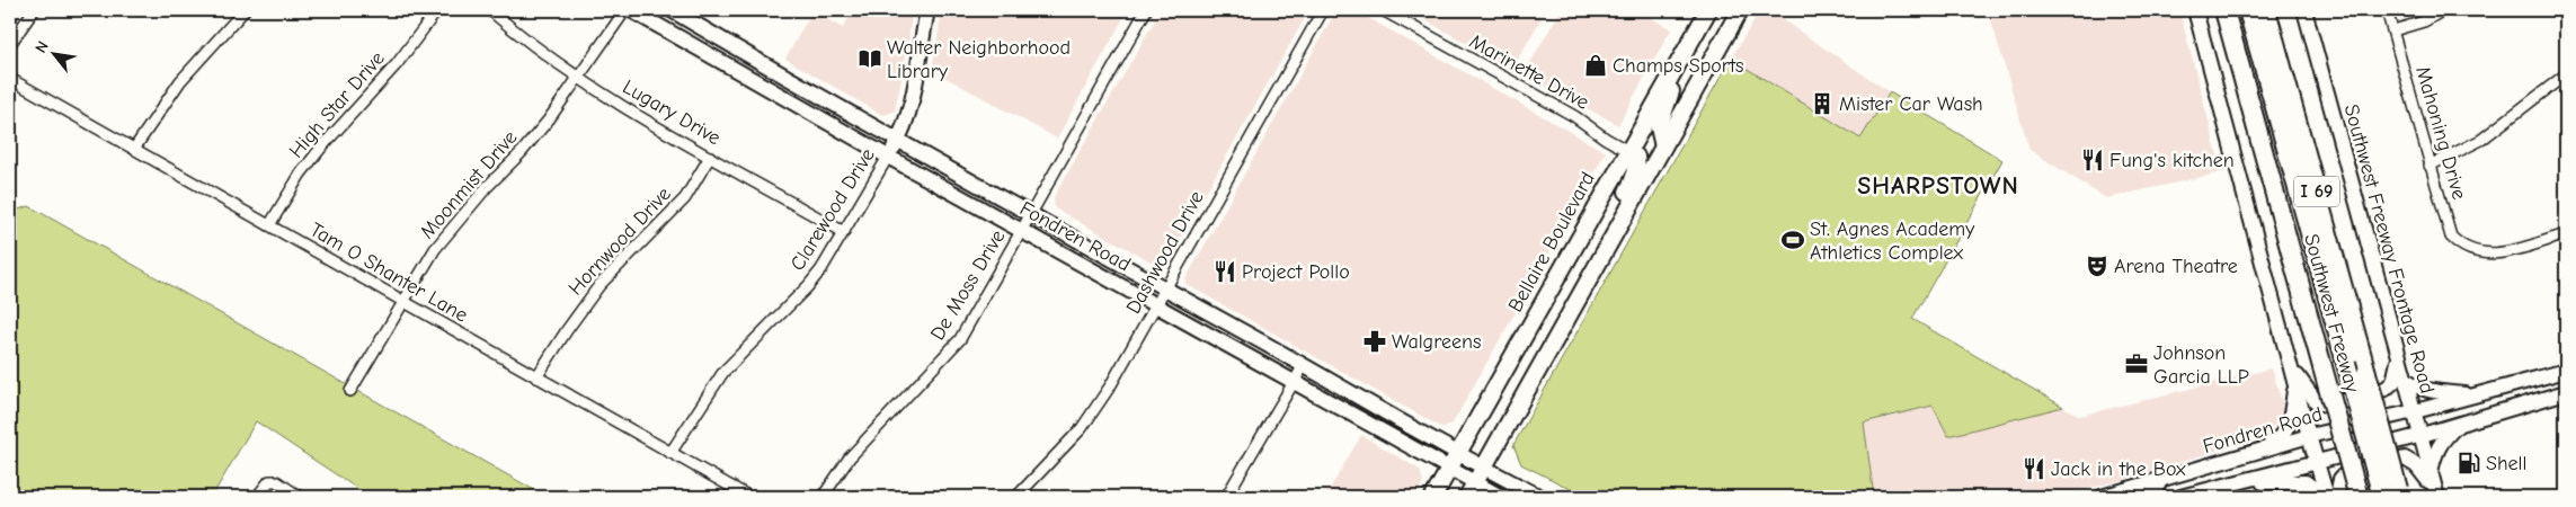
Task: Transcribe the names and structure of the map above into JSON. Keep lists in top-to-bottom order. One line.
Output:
{"streets":{"highway":["I 69","Southwest Freeway"],"main road":["Clarewood Drive","Fondren Road","Bellaire Boulevard","Southwest Freeway Frontage Road"],"street":["Marinette Drive","High Star Drive","Lugary Drive","Mahoning Drive","Moonmist Drive","Hornwood Drive","Dashwood Drive","Tam O Shanter Lane","De Moss Drive"]},"crossings":[["Marinette Drive","Bellaire Boulevard"],["High Star Drive","Tam O Shanter Lane"],["Lugary Drive","Moonmist Drive"],["Lugary Drive","Clarewood Drive"],["Lugary Drive","Hornwood Drive"],["Moonmist Drive","Tam O Shanter Lane"],["Clarewood Drive","Fondren Road"],["Clarewood Drive","Tam O Shanter Lane"],["Fondren Road","Bellaire Boulevard"],["Fondren Road","Southwest Freeway Frontage Road"],["Fondren Road","Dashwood Drive"],["Fondren Road","De Moss Drive"],["Hornwood Drive","Tam O Shanter Lane"]],"districts":["SHARPSTOWN"],"places":{"library":["Walter Neighborhood Library"],"shop":["Champs Sports"],"building":["Mister Car Wash"],"restaurant":["Fung's kitchen","Project Pollo","Jack in the Box"],"sports":["St. Agnes Academy Athletics Complex"],"theatre":["Arena Theatre"],"pharmacy":["Walgreens"],"office":["Johnson Garcia LLP"],"fuel station":["Shell"]},"north":"top left"}
